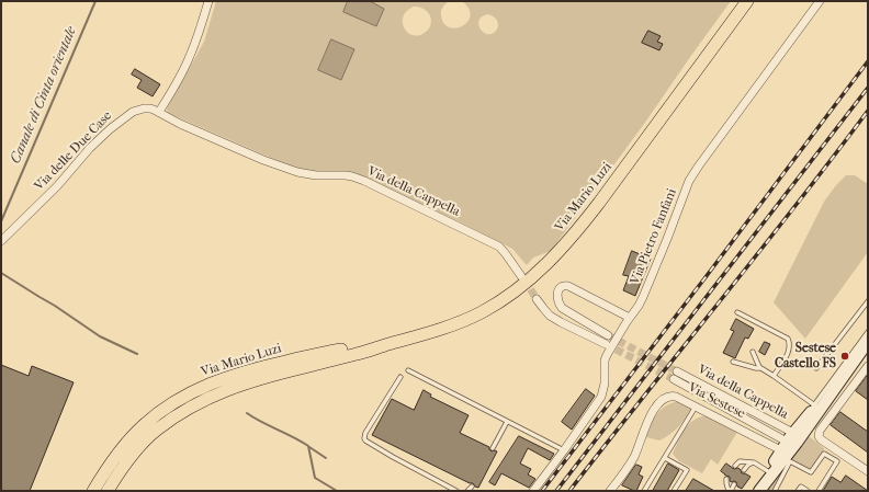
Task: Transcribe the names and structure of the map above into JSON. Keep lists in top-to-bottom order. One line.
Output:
{"streets":{"main road":["Via Mario Luzi"],"street":["Via delle Due Case","Via della Cappella","Via Pietro Fanfani","Via Sestese"]},"crossings":[["Via delle Due Case","Via della Cappella"],["Via della Cappella","Via Sestese"]],"water":["Canale di Cinta orientale"],"places":["Sestese Castello FS"]}
